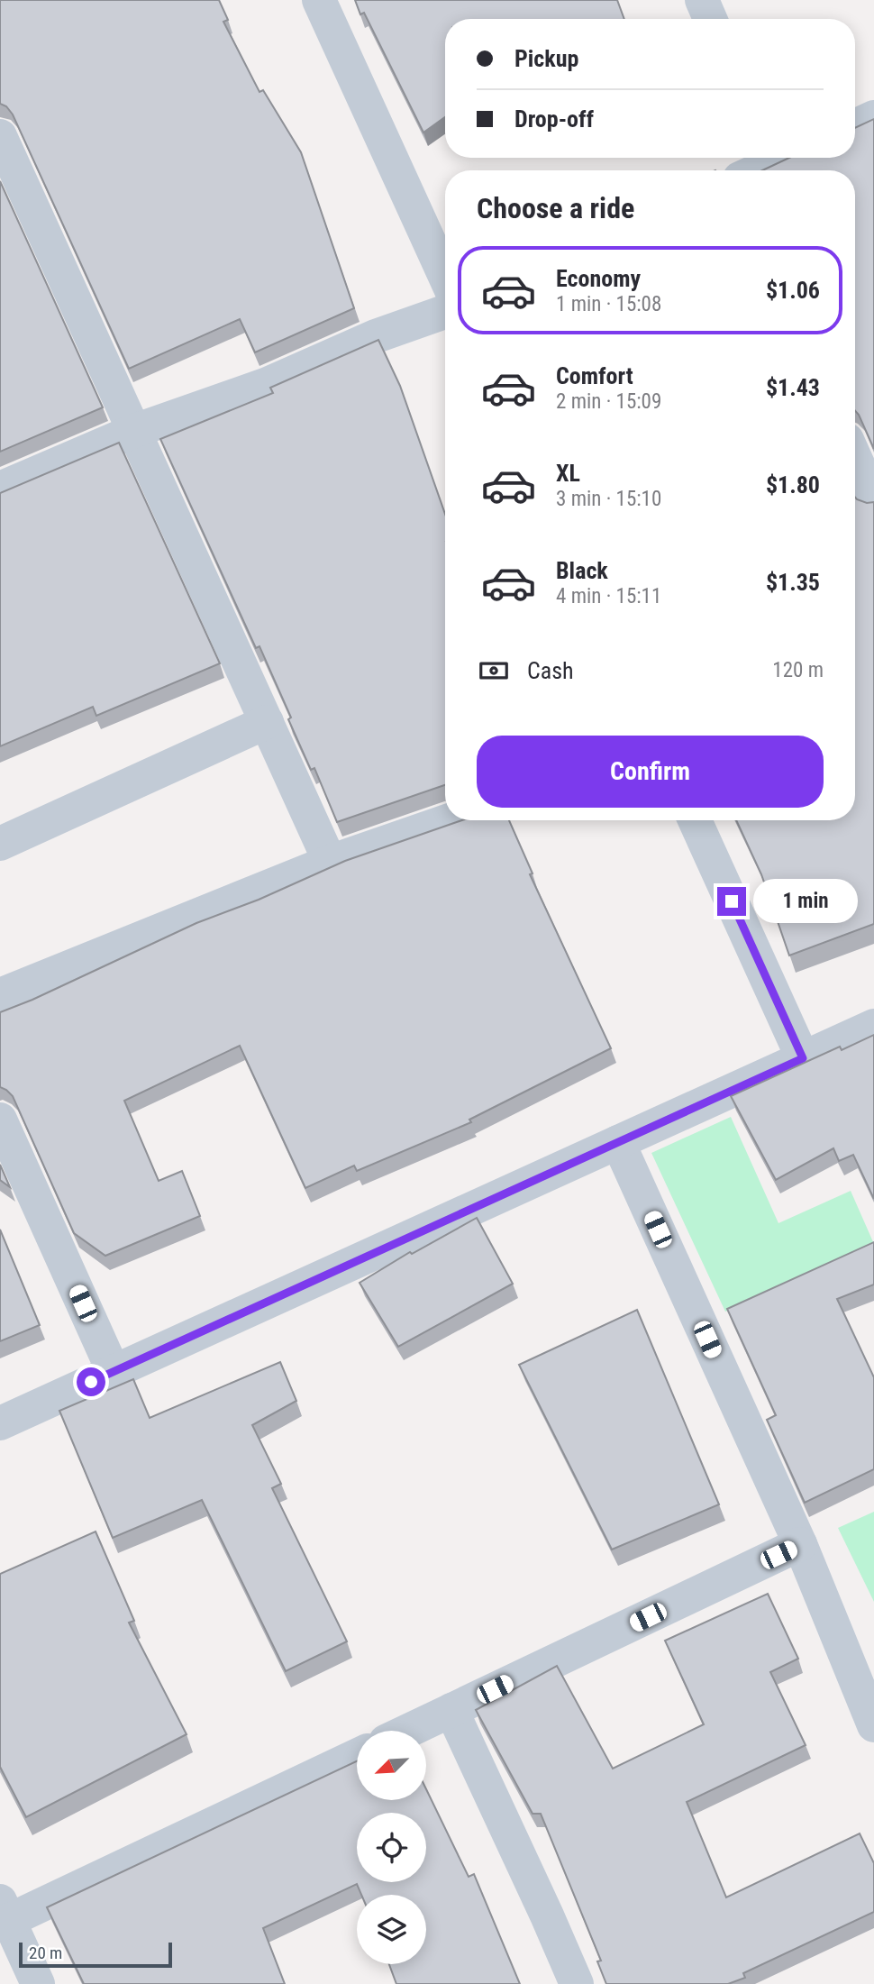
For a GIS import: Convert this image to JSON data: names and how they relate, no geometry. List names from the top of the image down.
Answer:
{
  "scale_bar": "20 m",
  "north": "bottom left",
  "page": {
    "banner": ["Pickup", "Drop-off"],
    "heading": "Choose a ride",
    "list": [
      {
        "name": "Economy",
        "note": "1 min · 15:08",
        "value": "$1.06"
      },
      {
        "name": "Comfort",
        "note": "2 min · 15:09",
        "value": "$1.43"
      },
      {
        "name": "XL",
        "note": "3 min · 15:10",
        "value": "$1.80"
      },
      {
        "name": "Black",
        "note": "4 min · 15:11",
        "value": "$1.35"
      }
    ],
    "pay": ["Cash", "120 m"],
    "buttons": "Confirm",
    "bubble": "1 min",
    "scale": "20 m"
  }
}
